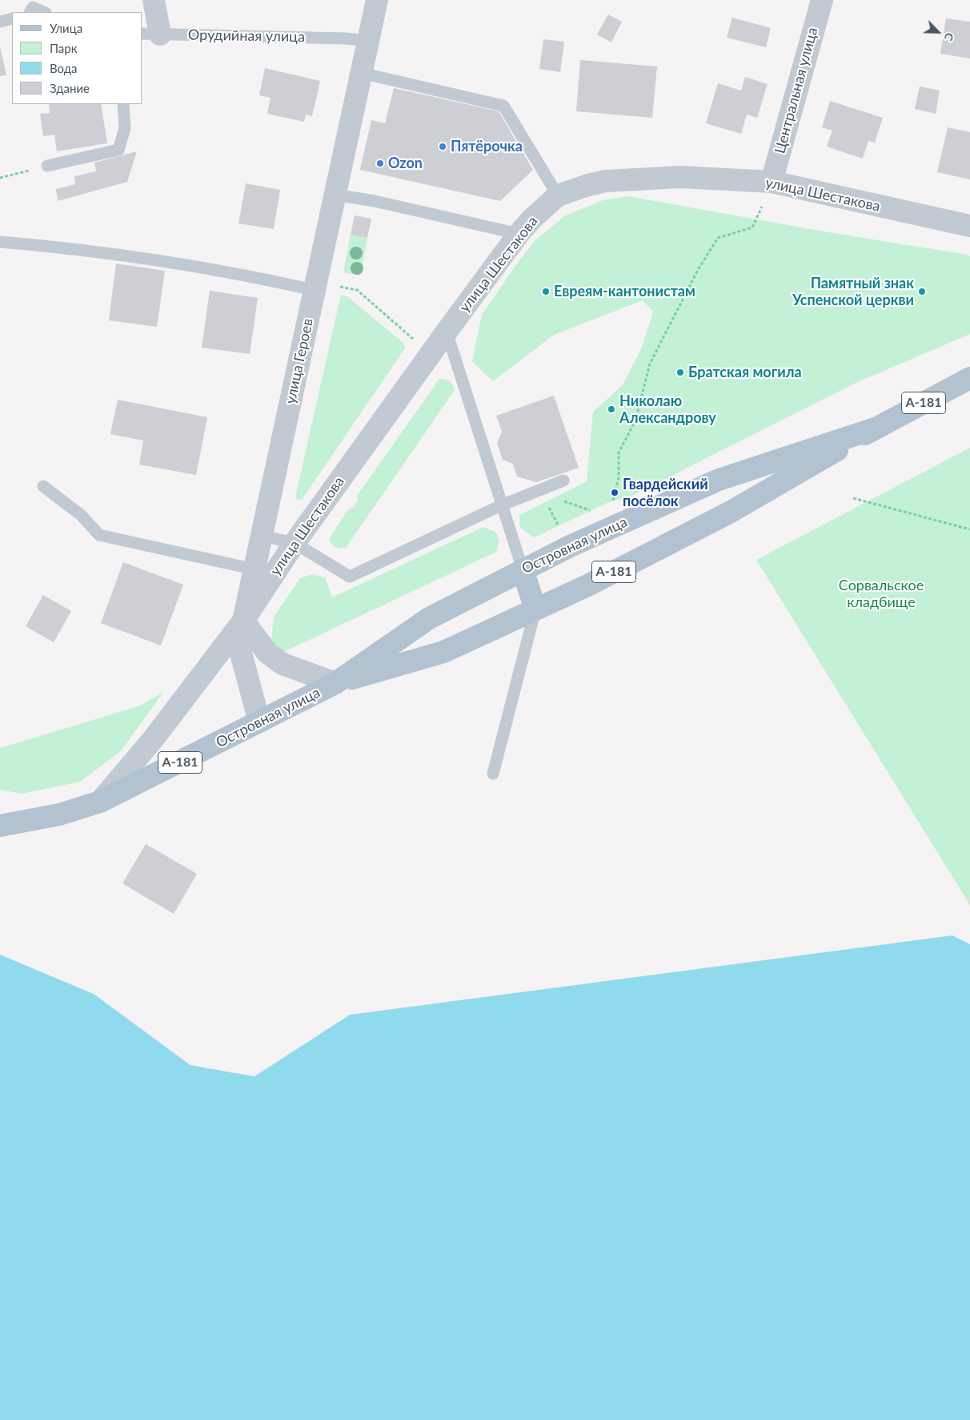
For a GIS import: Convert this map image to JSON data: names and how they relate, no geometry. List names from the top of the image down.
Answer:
{
  "streets": {
    "main road": ["А-181", "Островная улица"],
    "street": [
      "Орудийная улица",
      "Центральная улица",
      "улица Шестакова",
      "улица Героев"
    ]
  },
  "crossings": [
    ["Орудийная улица", "улица Героев"],
    ["Центральная улица", "улица Шестакова"],
    ["улица Шестакова", "улица Героев"],
    ["улица Шестакова", "Островная улица"],
    ["улица Героев", "Островная улица"]
  ],
  "parks": ["Сорвальское кладбище"],
  "places": [
    "Пятёрочка",
    "Ozon",
    "Евреям-кантонистам",
    "Памятный знак Успенской церкви",
    "Братская могила",
    "Николаю Александрову",
    "Гвардейский посёлок"
  ],
  "legend": [
    "Улица",
    "Парк",
    "Вода",
    "Здание"
  ],
  "north": "bottom right"
}
